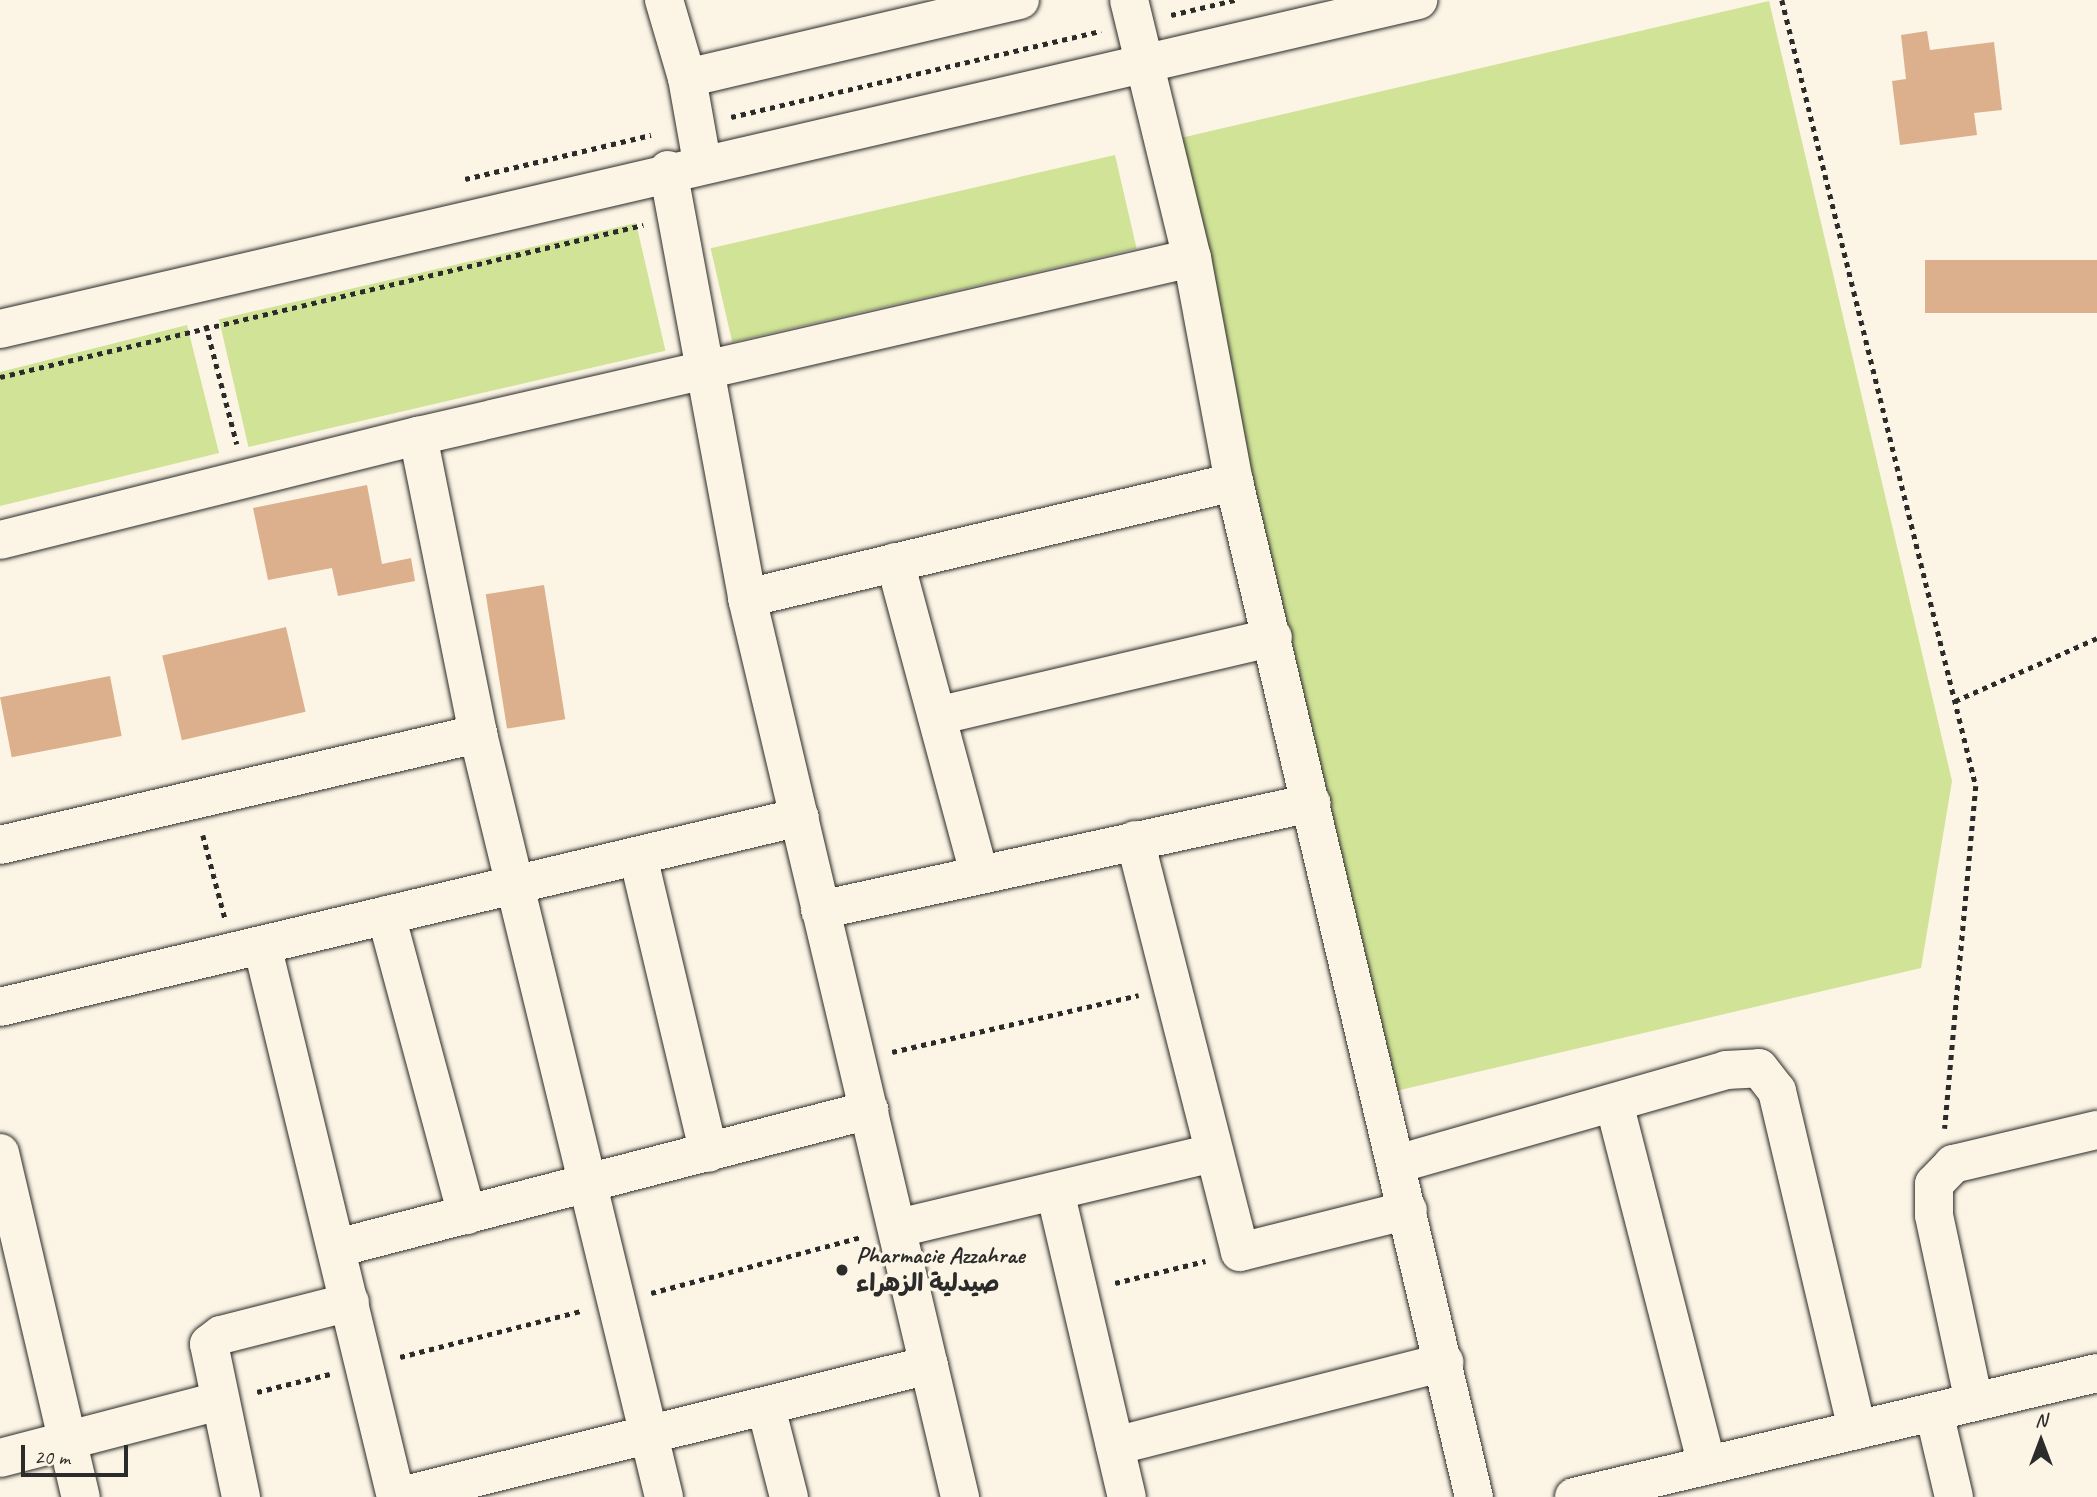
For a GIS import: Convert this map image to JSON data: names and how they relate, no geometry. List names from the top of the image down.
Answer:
{
  "places": ["Pharmacie Azzahrae صيدلية الزهراء"],
  "scale_bar": "20 m",
  "north": "top"
}
